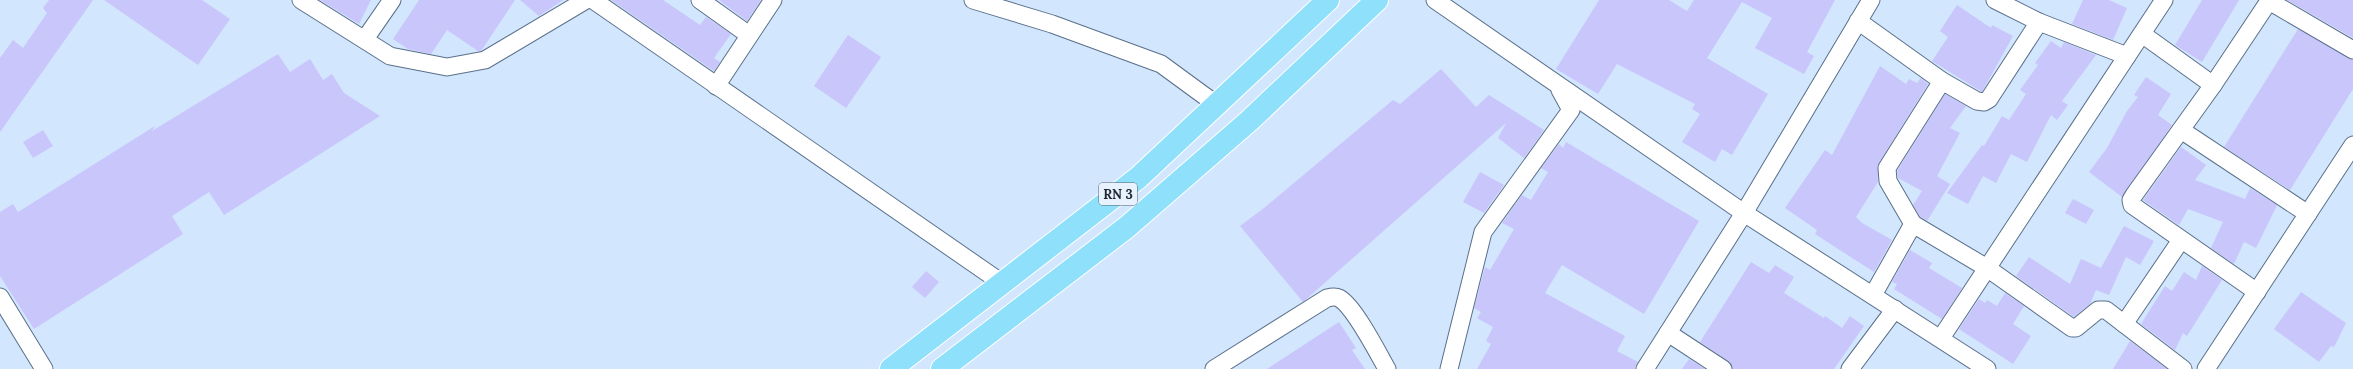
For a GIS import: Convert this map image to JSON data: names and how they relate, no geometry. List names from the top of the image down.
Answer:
{
  "streets": {
    "highway": ["RN 3"]
  }
}
